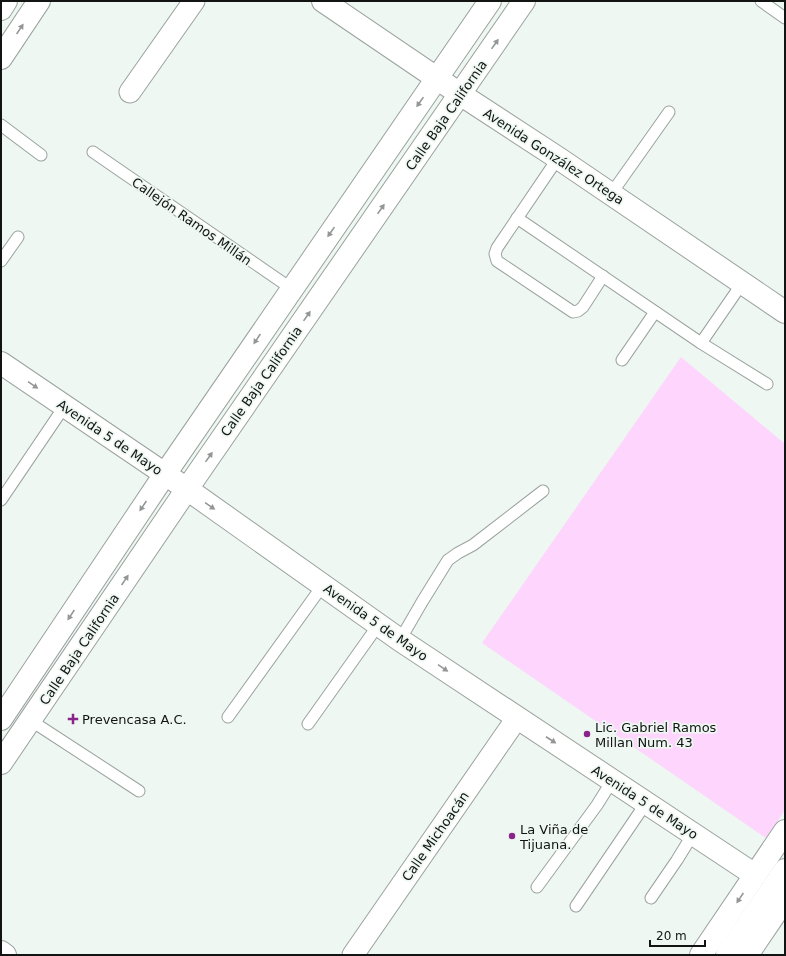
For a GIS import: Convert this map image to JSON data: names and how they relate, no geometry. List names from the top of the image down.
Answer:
{
  "streets": {
    "main road": ["Calle Baja California", "Avenida González Ortega", "Avenida 5 de Mayo"],
    "street": ["Calle Michoacán"],
    "lane": ["Callejón Ramos Millán"]
  },
  "crossings": [
    ["Calle Baja California", "Avenida González Ortega"],
    ["Calle Baja California", "Callejón Ramos Millán"],
    ["Calle Baja California", "Avenida 5 de Mayo"],
    ["Avenida 5 de Mayo", "Calle Michoacán"]
  ],
  "one_way": ["Avenida 5 de Mayo"],
  "places": {
    "health": ["Prevencasa A.C."],
    "other": ["Lic. Gabriel Ramos Millan Num. 43", "La Viña de Tijuana."]
  },
  "scale_bar": "20 m"
}
